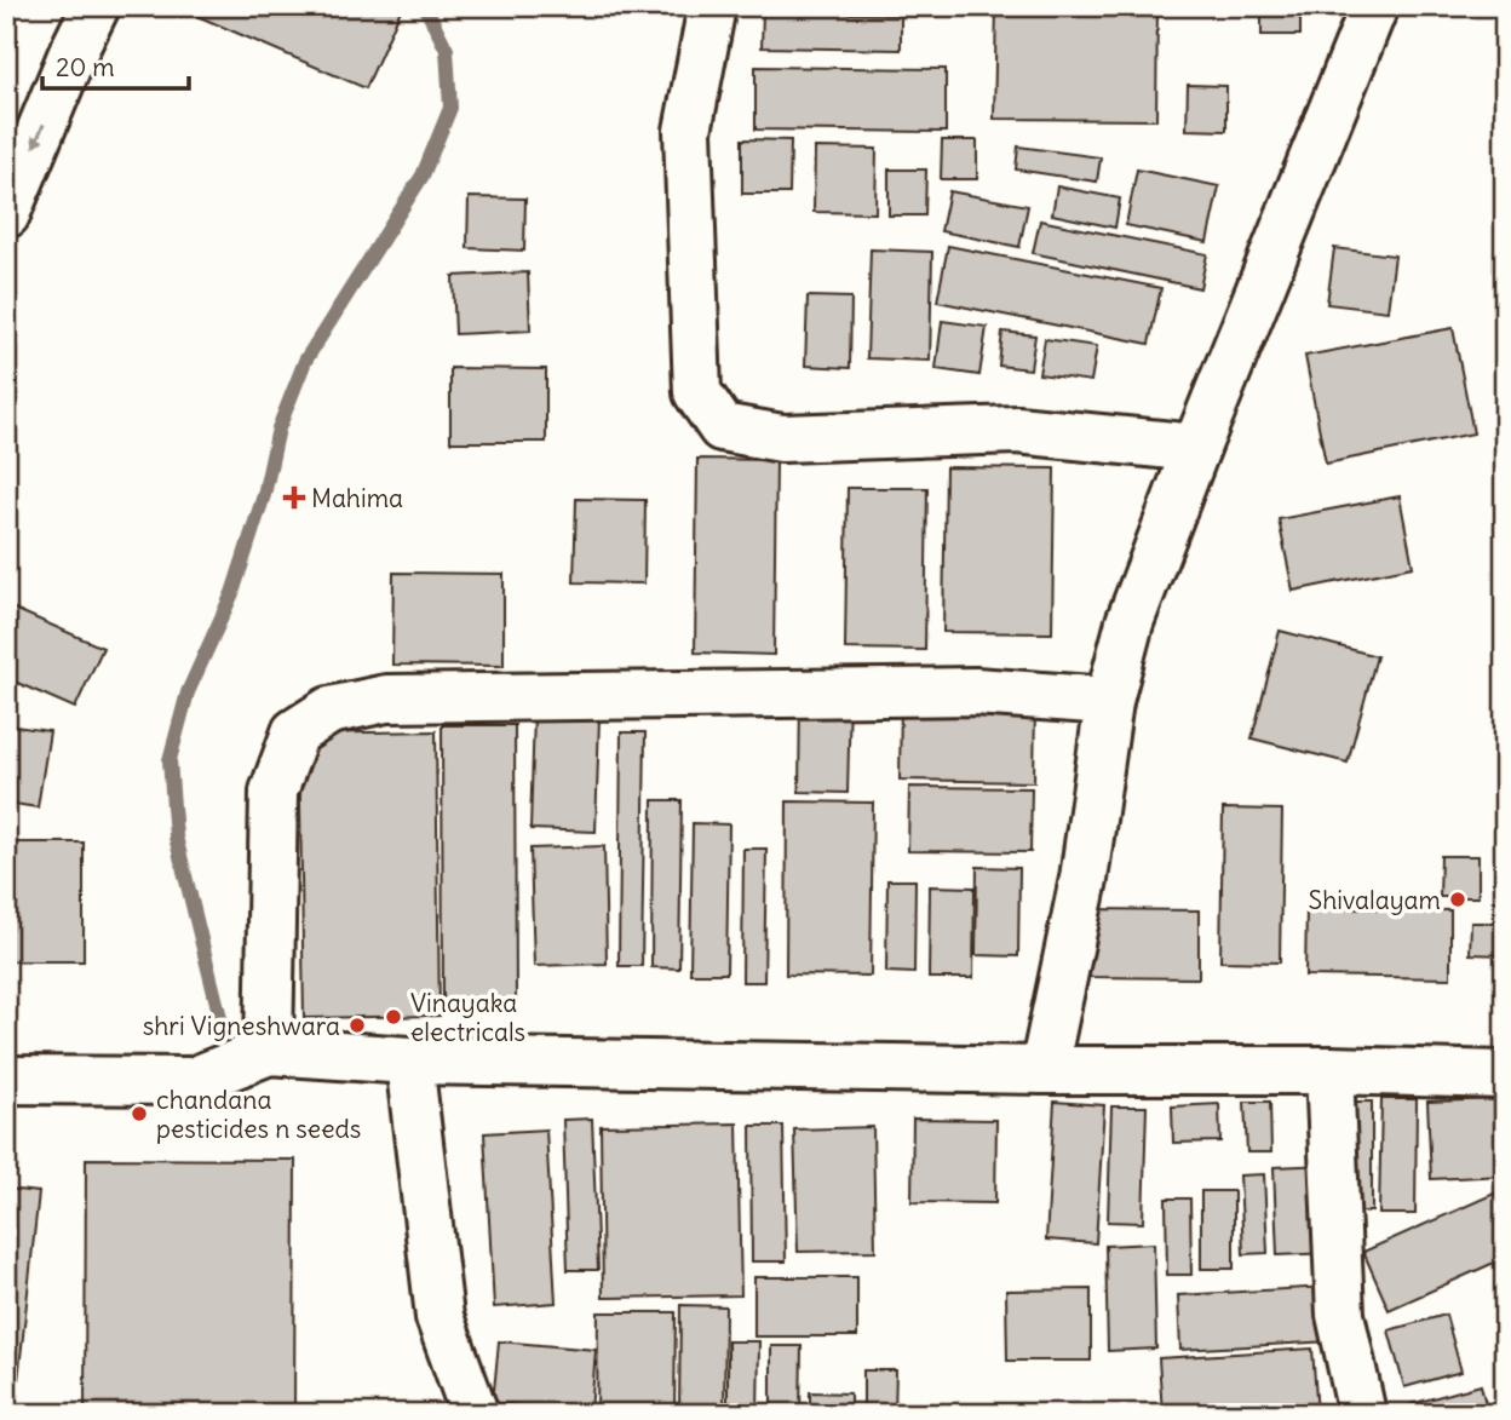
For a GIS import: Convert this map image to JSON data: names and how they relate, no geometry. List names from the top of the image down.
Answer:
{
  "places": {
    "health": ["Mahima"],
    "other": [
      "Shivalayam",
      "Vinayaka electricals",
      "shri Vigneshwara",
      "chandana pesticides n seeds"
    ]
  },
  "scale_bar": "20 m"
}
